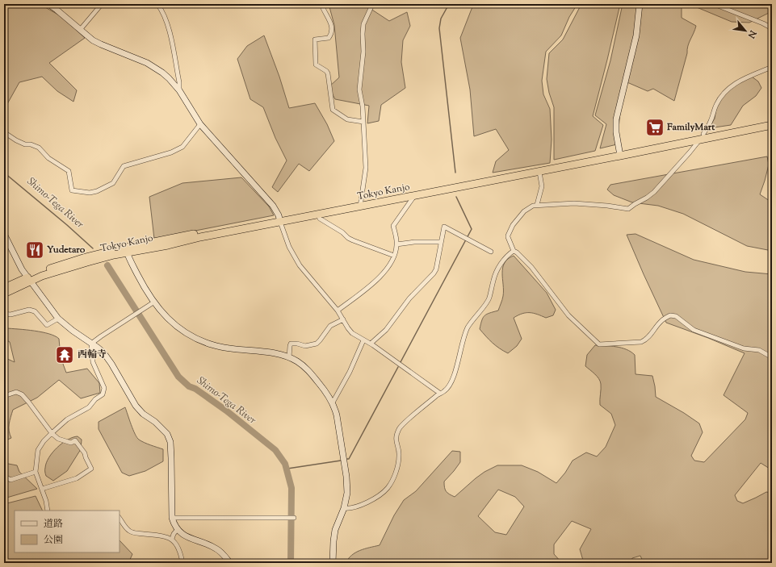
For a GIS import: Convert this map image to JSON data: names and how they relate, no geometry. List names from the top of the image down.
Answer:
{
  "streets": {
    "highway": ["Tokyo Kanjo"]
  },
  "water": ["Shimo-Tega River"],
  "places": {
    "supermarket": ["FamilyMart"],
    "restaurant": ["Yudetaro"],
    "temple": ["西輪寺"]
  },
  "legend": ["道路", "公園"],
  "north": "bottom right"
}
